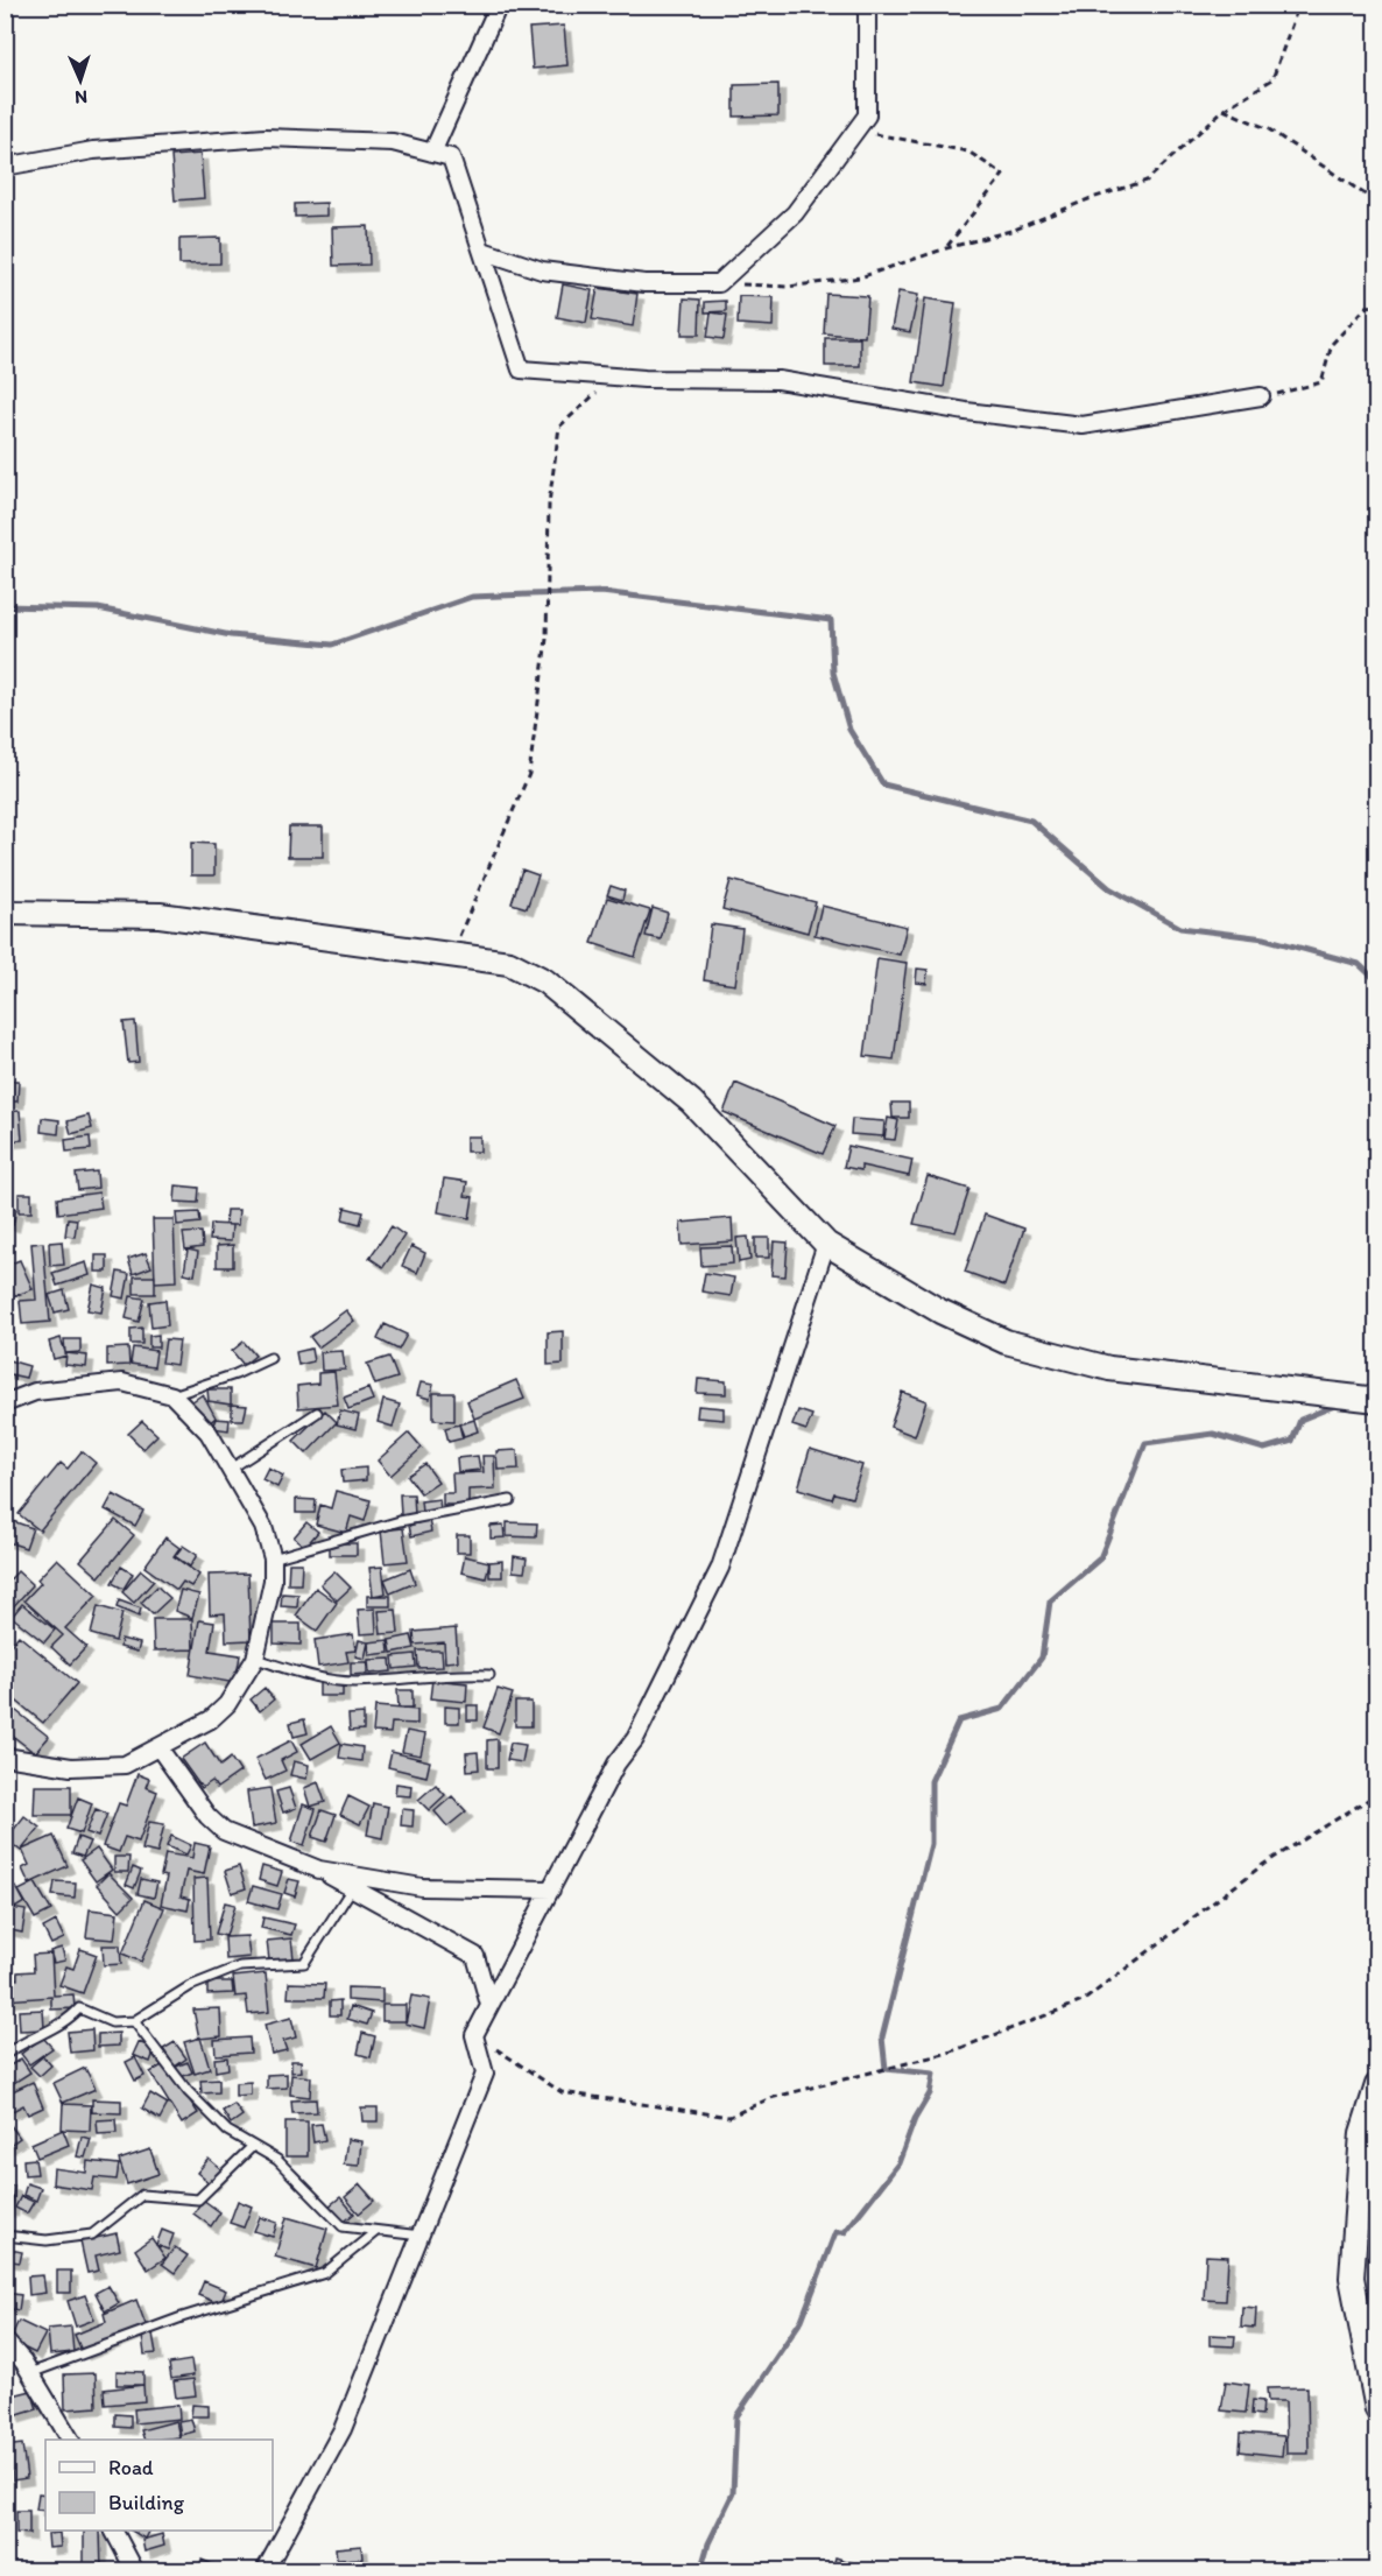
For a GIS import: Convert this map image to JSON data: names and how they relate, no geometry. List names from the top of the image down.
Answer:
{
  "legend": ["Road", "Building"],
  "north": "bottom"
}
